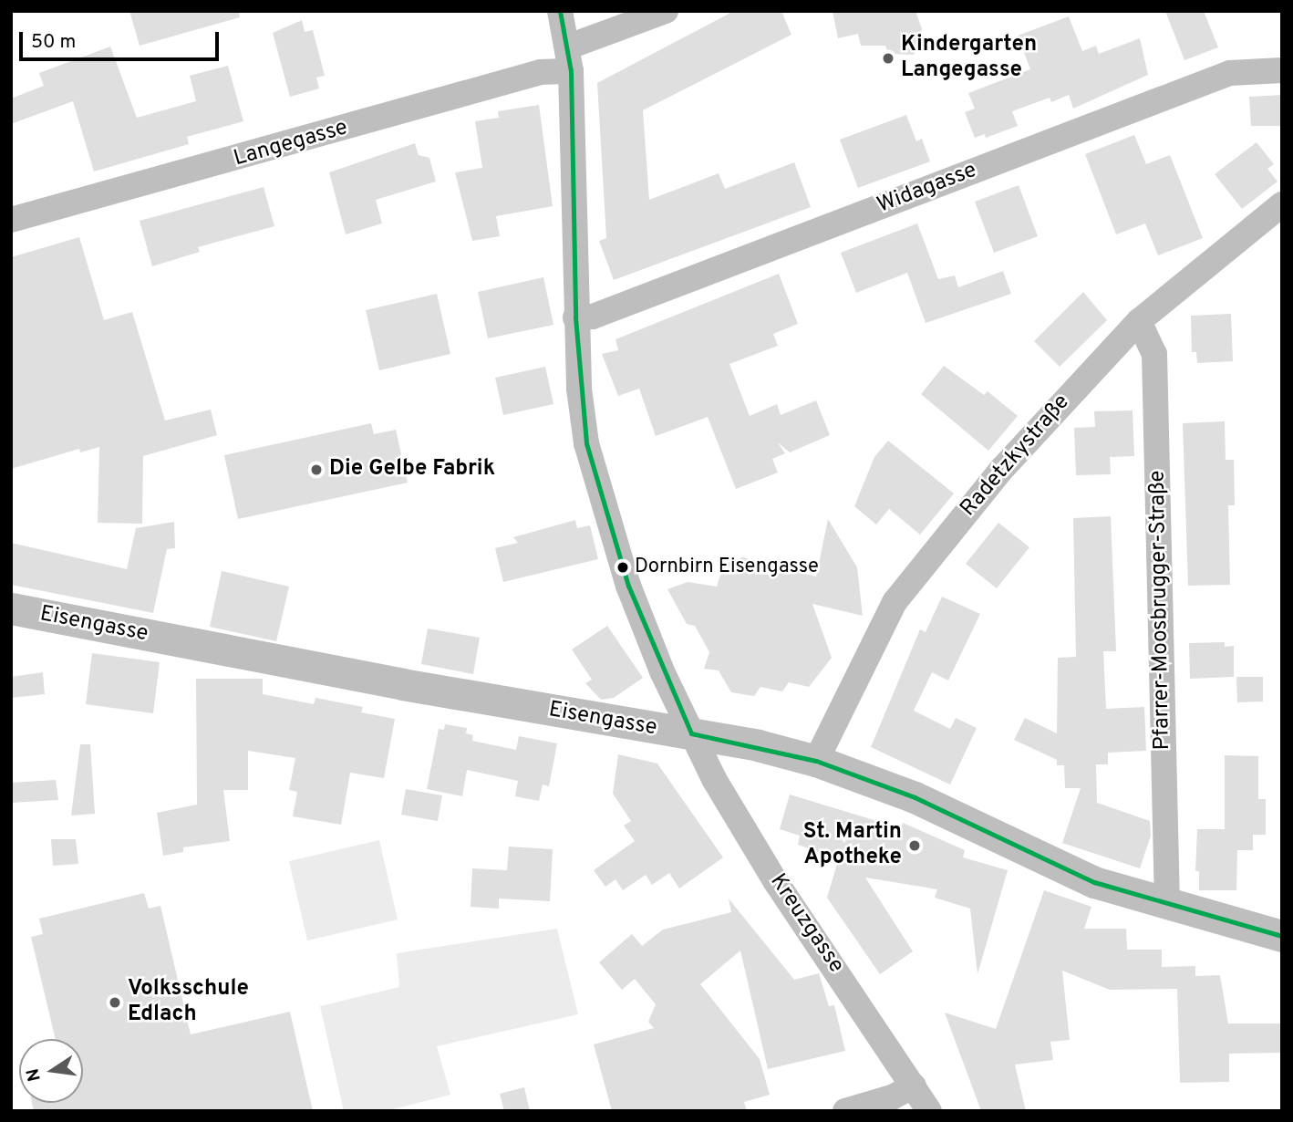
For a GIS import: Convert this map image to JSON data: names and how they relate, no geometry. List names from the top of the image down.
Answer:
{
  "streets": {
    "main road": ["Eisengasse"],
    "street": [
      "Langegasse",
      "Widagasse",
      "Radetzkystraße",
      "Pfarrer-Moosbrugger-Straße",
      "Kreuzgasse"
    ]
  },
  "crossings": [
    ["Langegasse", "Kreuzgasse"],
    ["Widagasse", "Kreuzgasse"],
    ["Radetzkystraße", "Pfarrer-Moosbrugger-Straße"],
    ["Radetzkystraße", "Eisengasse"],
    ["Pfarrer-Moosbrugger-Straße", "Eisengasse"],
    ["Eisengasse", "Kreuzgasse"]
  ],
  "places": [
    "Kindergarten Langegasse",
    "Die Gelbe Fabrik",
    "Dornbirn Eisengasse",
    "St. Martin Apotheke",
    "Volksschule Edlach"
  ],
  "scale_bar": "50 m",
  "north": "left"
}
